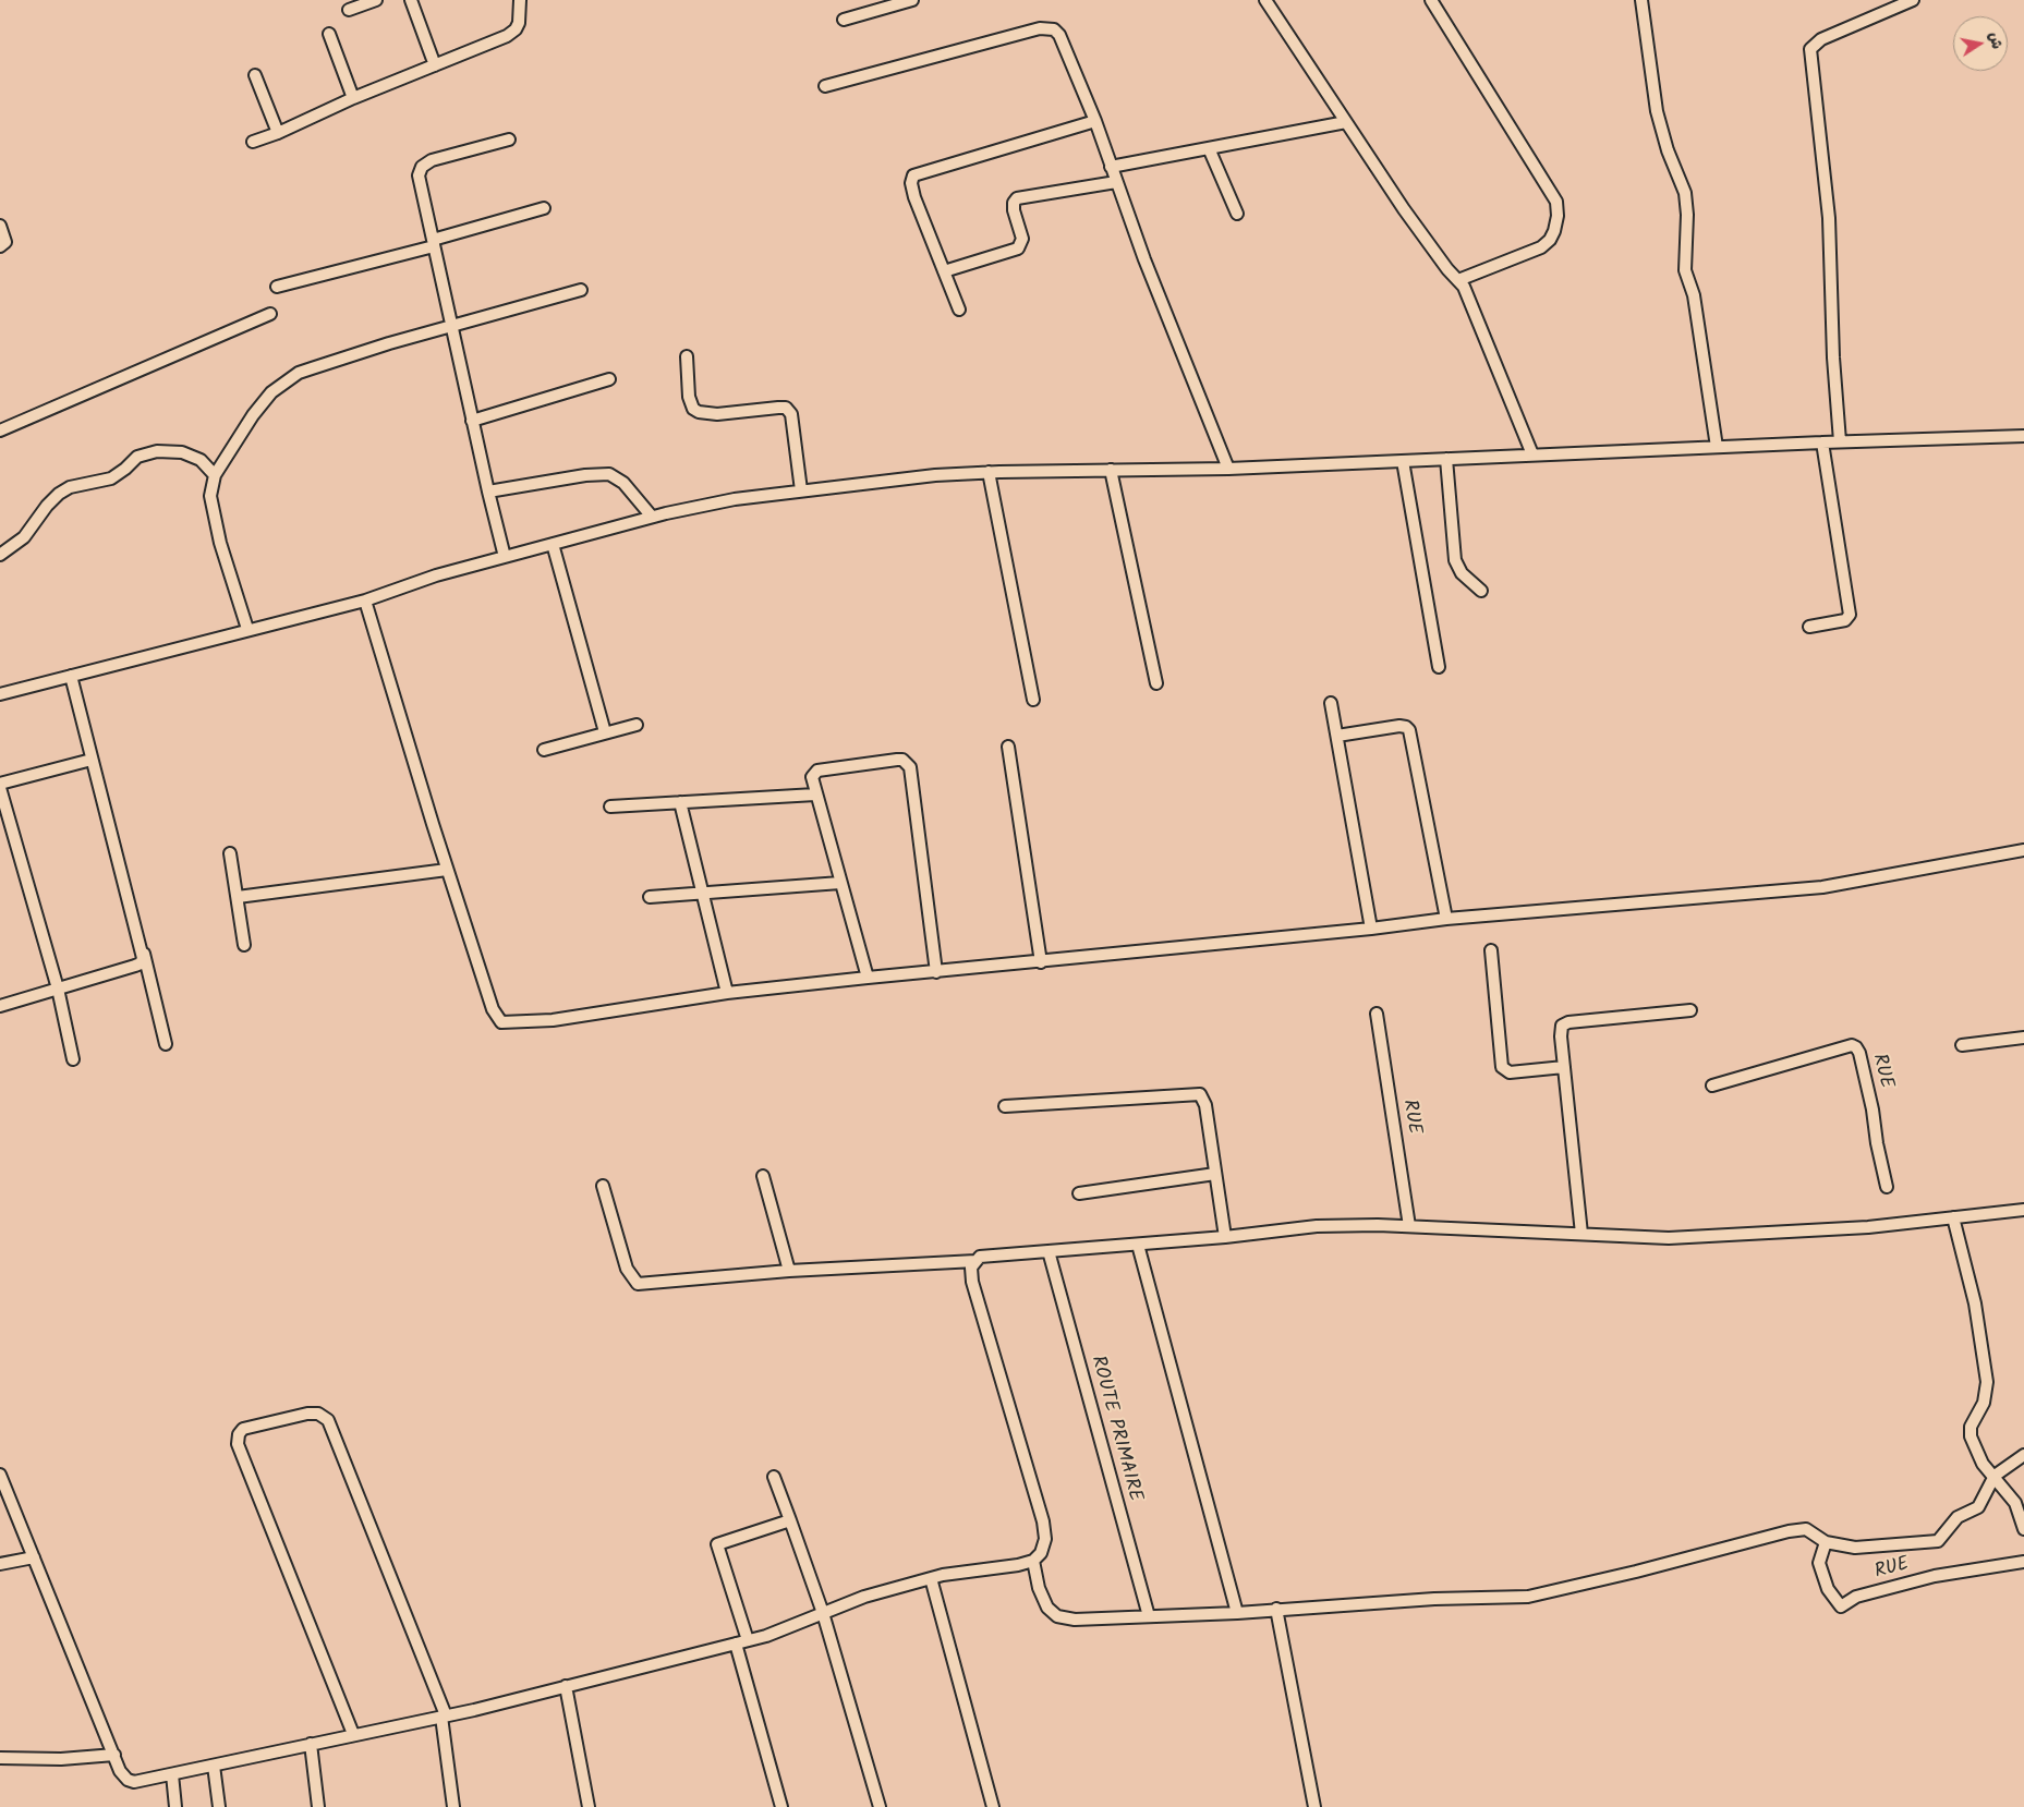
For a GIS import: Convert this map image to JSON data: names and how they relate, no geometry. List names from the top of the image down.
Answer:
{
  "streets": {
    "street": ["RUE", "ROUTE PRIMAIRE"]
  },
  "north": "right"
}
